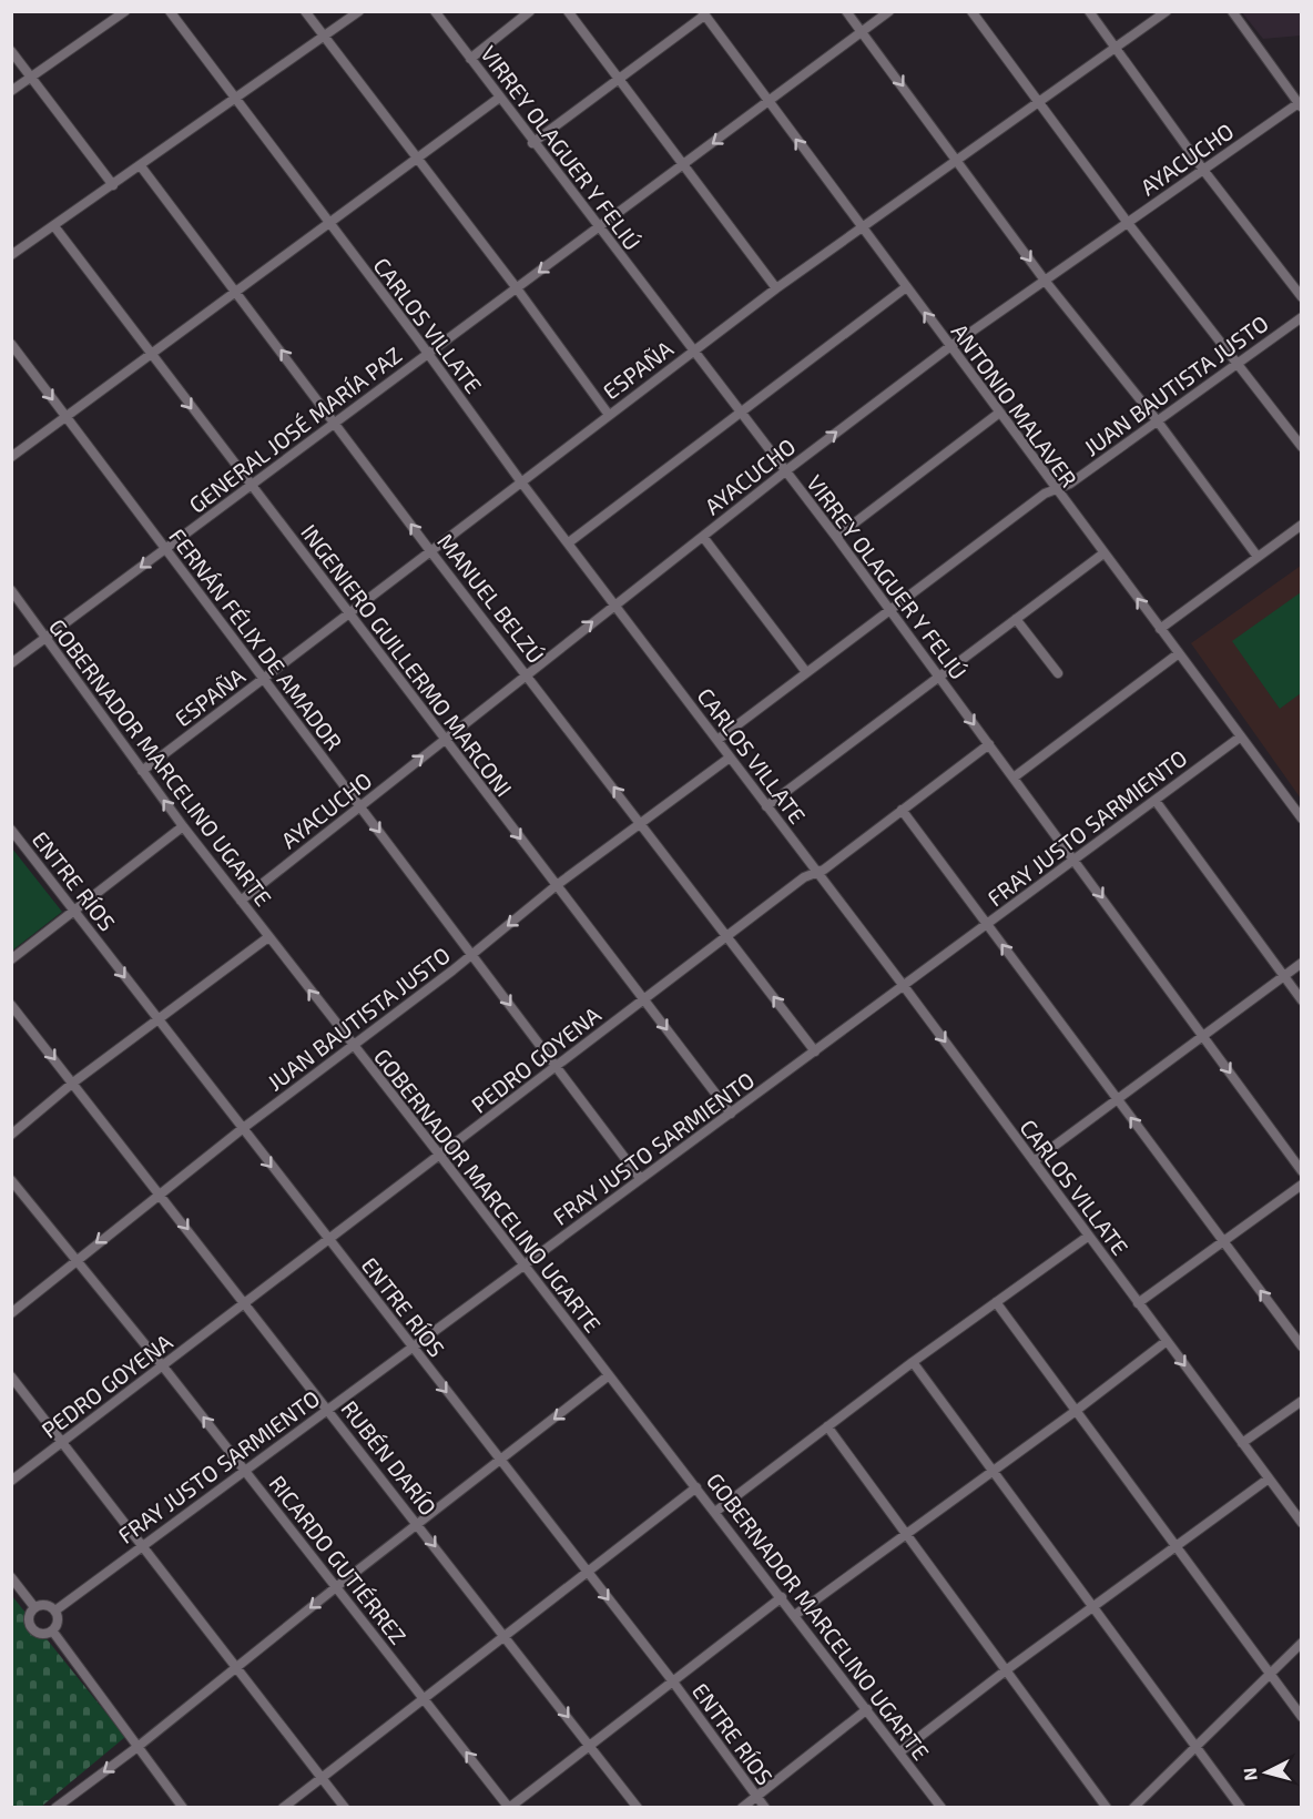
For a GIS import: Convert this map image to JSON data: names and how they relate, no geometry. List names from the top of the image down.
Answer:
{
  "streets": {
    "street": [
      "VIRREY OLAGUER Y FELIÚ",
      "AYACUCHO",
      "CARLOS VILLATE",
      "ESPAÑA",
      "JUAN BAUTISTA JUSTO",
      "ANTONIO MALAVER",
      "GENERAL JOSÉ MARÍA PAZ",
      "MANUEL BELZÚ",
      "FERNÁN FÉLIX DE AMADOR",
      "INGENIERO GUILLERMO MARCONI",
      "GOBERNADOR MARCELINO UGARTE",
      "FRAY JUSTO SARMIENTO",
      "ENTRE RÍOS",
      "PEDRO GOYENA",
      "RUBÉN DARÍO",
      "RICARDO GUTIÉRREZ"
    ]
  },
  "crossings": [
    ["VIRREY OLAGUER Y FELIÚ", "AYACUCHO"],
    ["VIRREY OLAGUER Y FELIÚ", "ESPAÑA"],
    ["VIRREY OLAGUER Y FELIÚ", "JUAN BAUTISTA JUSTO"],
    ["VIRREY OLAGUER Y FELIÚ", "GENERAL JOSÉ MARÍA PAZ"],
    ["VIRREY OLAGUER Y FELIÚ", "FRAY JUSTO SARMIENTO"],
    ["VIRREY OLAGUER Y FELIÚ", "PEDRO GOYENA"],
    ["AYACUCHO", "CARLOS VILLATE"],
    ["AYACUCHO", "ANTONIO MALAVER"],
    ["AYACUCHO", "MANUEL BELZÚ"],
    ["AYACUCHO", "FERNÁN FÉLIX DE AMADOR"],
    ["AYACUCHO", "INGENIERO GUILLERMO MARCONI"],
    ["AYACUCHO", "GOBERNADOR MARCELINO UGARTE"],
    ["CARLOS VILLATE", "ESPAÑA"],
    ["CARLOS VILLATE", "JUAN BAUTISTA JUSTO"],
    ["CARLOS VILLATE", "GENERAL JOSÉ MARÍA PAZ"],
    ["CARLOS VILLATE", "FRAY JUSTO SARMIENTO"],
    ["CARLOS VILLATE", "PEDRO GOYENA"],
    ["ESPAÑA", "ANTONIO MALAVER"],
    ["ESPAÑA", "MANUEL BELZÚ"],
    ["ESPAÑA", "FERNÁN FÉLIX DE AMADOR"],
    ["ESPAÑA", "INGENIERO GUILLERMO MARCONI"],
    ["ESPAÑA", "GOBERNADOR MARCELINO UGARTE"],
    ["JUAN BAUTISTA JUSTO", "ANTONIO MALAVER"],
    ["JUAN BAUTISTA JUSTO", "MANUEL BELZÚ"],
    ["JUAN BAUTISTA JUSTO", "FERNÁN FÉLIX DE AMADOR"],
    ["JUAN BAUTISTA JUSTO", "INGENIERO GUILLERMO MARCONI"],
    ["JUAN BAUTISTA JUSTO", "GOBERNADOR MARCELINO UGARTE"],
    ["JUAN BAUTISTA JUSTO", "ENTRE RÍOS"],
    ["JUAN BAUTISTA JUSTO", "RUBÉN DARÍO"],
    ["JUAN BAUTISTA JUSTO", "RICARDO GUTIÉRREZ"],
    ["ANTONIO MALAVER", "GENERAL JOSÉ MARÍA PAZ"],
    ["ANTONIO MALAVER", "FRAY JUSTO SARMIENTO"],
    ["GENERAL JOSÉ MARÍA PAZ", "MANUEL BELZÚ"],
    ["GENERAL JOSÉ MARÍA PAZ", "FERNÁN FÉLIX DE AMADOR"],
    ["GENERAL JOSÉ MARÍA PAZ", "INGENIERO GUILLERMO MARCONI"],
    ["GENERAL JOSÉ MARÍA PAZ", "GOBERNADOR MARCELINO UGARTE"],
    ["MANUEL BELZÚ", "FRAY JUSTO SARMIENTO"],
    ["MANUEL BELZÚ", "PEDRO GOYENA"],
    ["FERNÁN FÉLIX DE AMADOR", "FRAY JUSTO SARMIENTO"],
    ["FERNÁN FÉLIX DE AMADOR", "PEDRO GOYENA"],
    ["INGENIERO GUILLERMO MARCONI", "FRAY JUSTO SARMIENTO"],
    ["INGENIERO GUILLERMO MARCONI", "PEDRO GOYENA"],
    ["GOBERNADOR MARCELINO UGARTE", "FRAY JUSTO SARMIENTO"],
    ["GOBERNADOR MARCELINO UGARTE", "PEDRO GOYENA"],
    ["FRAY JUSTO SARMIENTO", "ENTRE RÍOS"],
    ["FRAY JUSTO SARMIENTO", "RUBÉN DARÍO"],
    ["FRAY JUSTO SARMIENTO", "RICARDO GUTIÉRREZ"],
    ["ENTRE RÍOS", "PEDRO GOYENA"],
    ["PEDRO GOYENA", "RUBÉN DARÍO"],
    ["PEDRO GOYENA", "RICARDO GUTIÉRREZ"]
  ],
  "one_way": [
    "MANUEL BELZÚ",
    "FERNÁN FÉLIX DE AMADOR",
    "INGENIERO GUILLERMO MARCONI",
    "ENTRE RÍOS",
    "RUBÉN DARÍO"
  ],
  "north": "left"
}
